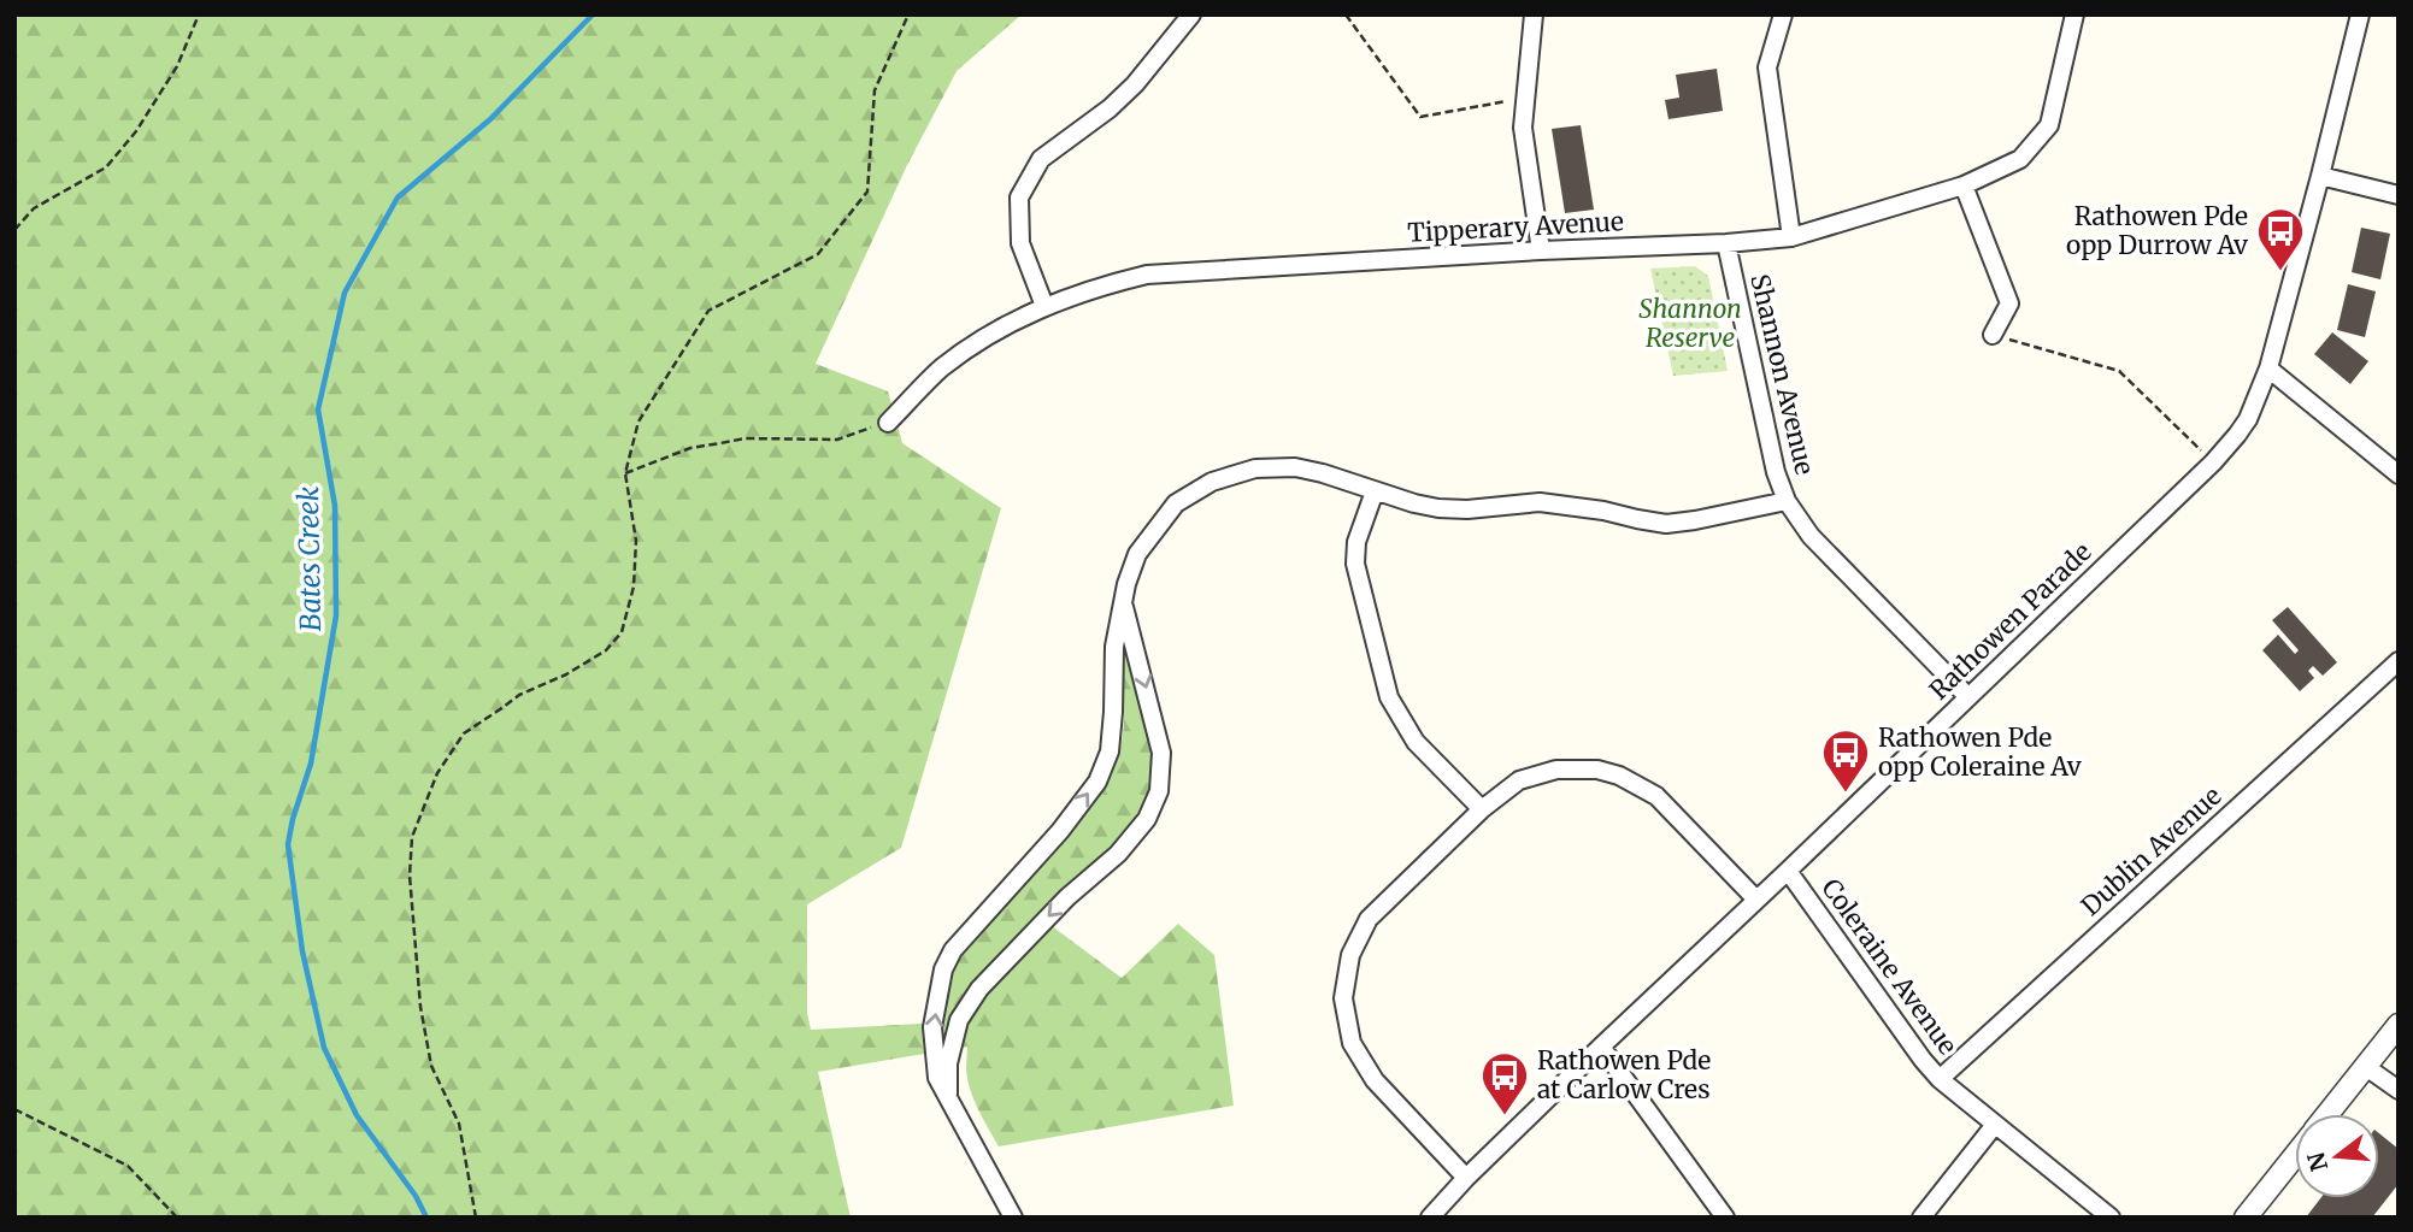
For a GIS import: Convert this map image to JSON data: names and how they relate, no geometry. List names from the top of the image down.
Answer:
{
  "streets": {
    "street": [
      "Tipperary Avenue",
      "Shannon Avenue",
      "Rathowen Parade",
      "Dublin Avenue",
      "Coleraine Avenue"
    ]
  },
  "crossings": [
    ["Tipperary Avenue", "Shannon Avenue"],
    ["Shannon Avenue", "Rathowen Parade"],
    ["Rathowen Parade", "Coleraine Avenue"],
    ["Dublin Avenue", "Coleraine Avenue"]
  ],
  "water": ["Bates Creek"],
  "parks": ["Shannon Reserve"],
  "places": {
    "bus stop": ["Rathowen Pde opp Durrow Av", "Rathowen Pde opp Coleraine Av", "Rathowen Pde at Carlow Cres"]
  },
  "north": "left"
}
